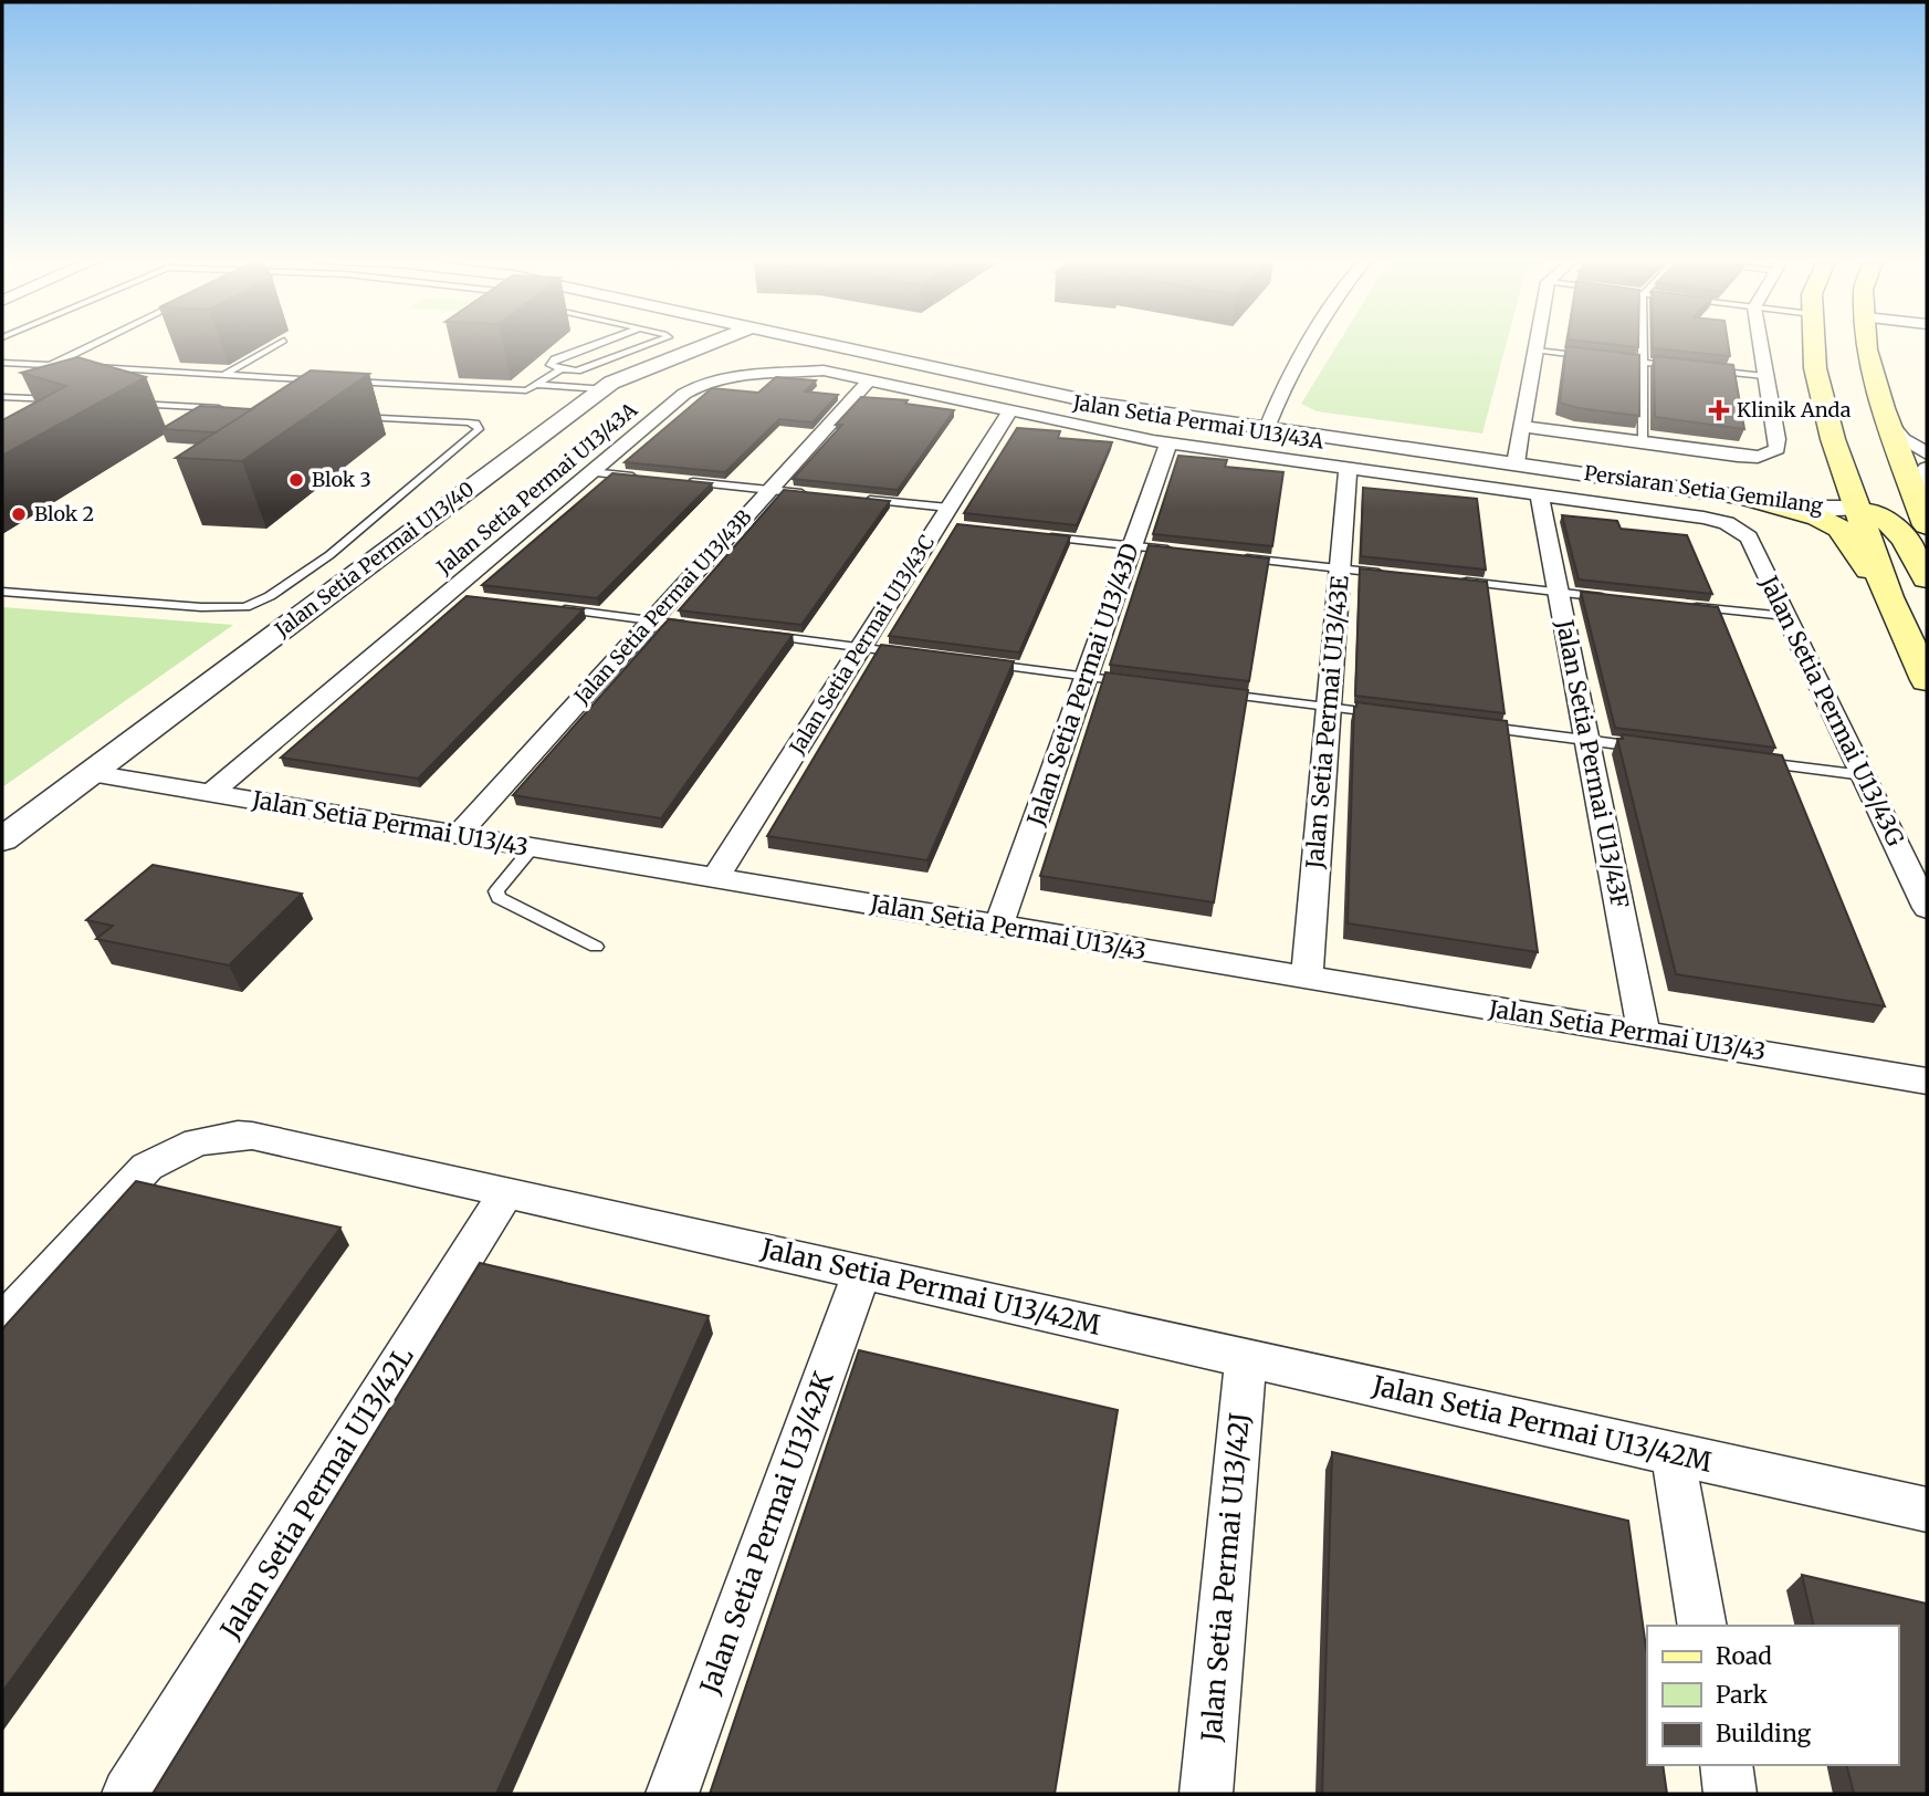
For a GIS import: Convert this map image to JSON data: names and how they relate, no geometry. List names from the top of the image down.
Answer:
{
  "streets": {
    "street": [
      "Jalan Setia Permai U13/43A",
      "Persiaran Setia Gemilang",
      "Jalan Setia Permai U13/40",
      "Jalan Setia Permai U13/43B",
      "Jalan Setia Permai U13/43C",
      "Jalan Setia Permai U13/43D",
      "Jalan Setia Permai U13/43G",
      "Jalan Setia Permai U13/43E",
      "Jalan Setia Permai U13/43F",
      "Jalan Setia Permai U13/43",
      "Jalan Setia Permai U13/42M",
      "Jalan Setia Permai U13/42L",
      "Jalan Setia Permai U13/42K",
      "Jalan Setia Permai U13/42J"
    ]
  },
  "crossings": [
    ["Jalan Setia Permai U13/43A", "Jalan Setia Permai U13/43B"],
    ["Jalan Setia Permai U13/43A", "Jalan Setia Permai U13/43C"],
    ["Jalan Setia Permai U13/43A", "Jalan Setia Permai U13/43D"],
    ["Jalan Setia Permai U13/43A", "Jalan Setia Permai U13/43G"],
    ["Jalan Setia Permai U13/43A", "Jalan Setia Permai U13/43E"],
    ["Jalan Setia Permai U13/43A", "Jalan Setia Permai U13/43F"],
    ["Jalan Setia Permai U13/43A", "Jalan Setia Permai U13/43"],
    ["Jalan Setia Permai U13/40", "Jalan Setia Permai U13/43"],
    ["Jalan Setia Permai U13/43B", "Jalan Setia Permai U13/43"],
    ["Jalan Setia Permai U13/43C", "Jalan Setia Permai U13/43"],
    ["Jalan Setia Permai U13/43D", "Jalan Setia Permai U13/43"],
    ["Jalan Setia Permai U13/43E", "Jalan Setia Permai U13/43"],
    ["Jalan Setia Permai U13/43F", "Jalan Setia Permai U13/43"],
    ["Jalan Setia Permai U13/42M", "Jalan Setia Permai U13/42L"],
    ["Jalan Setia Permai U13/42M", "Jalan Setia Permai U13/42K"],
    ["Jalan Setia Permai U13/42M", "Jalan Setia Permai U13/42J"]
  ],
  "places": {
    "health": ["Klinik Anda"],
    "other": ["Blok 3", "Blok 2"]
  },
  "legend": ["Road", "Park", "Building"]
}
